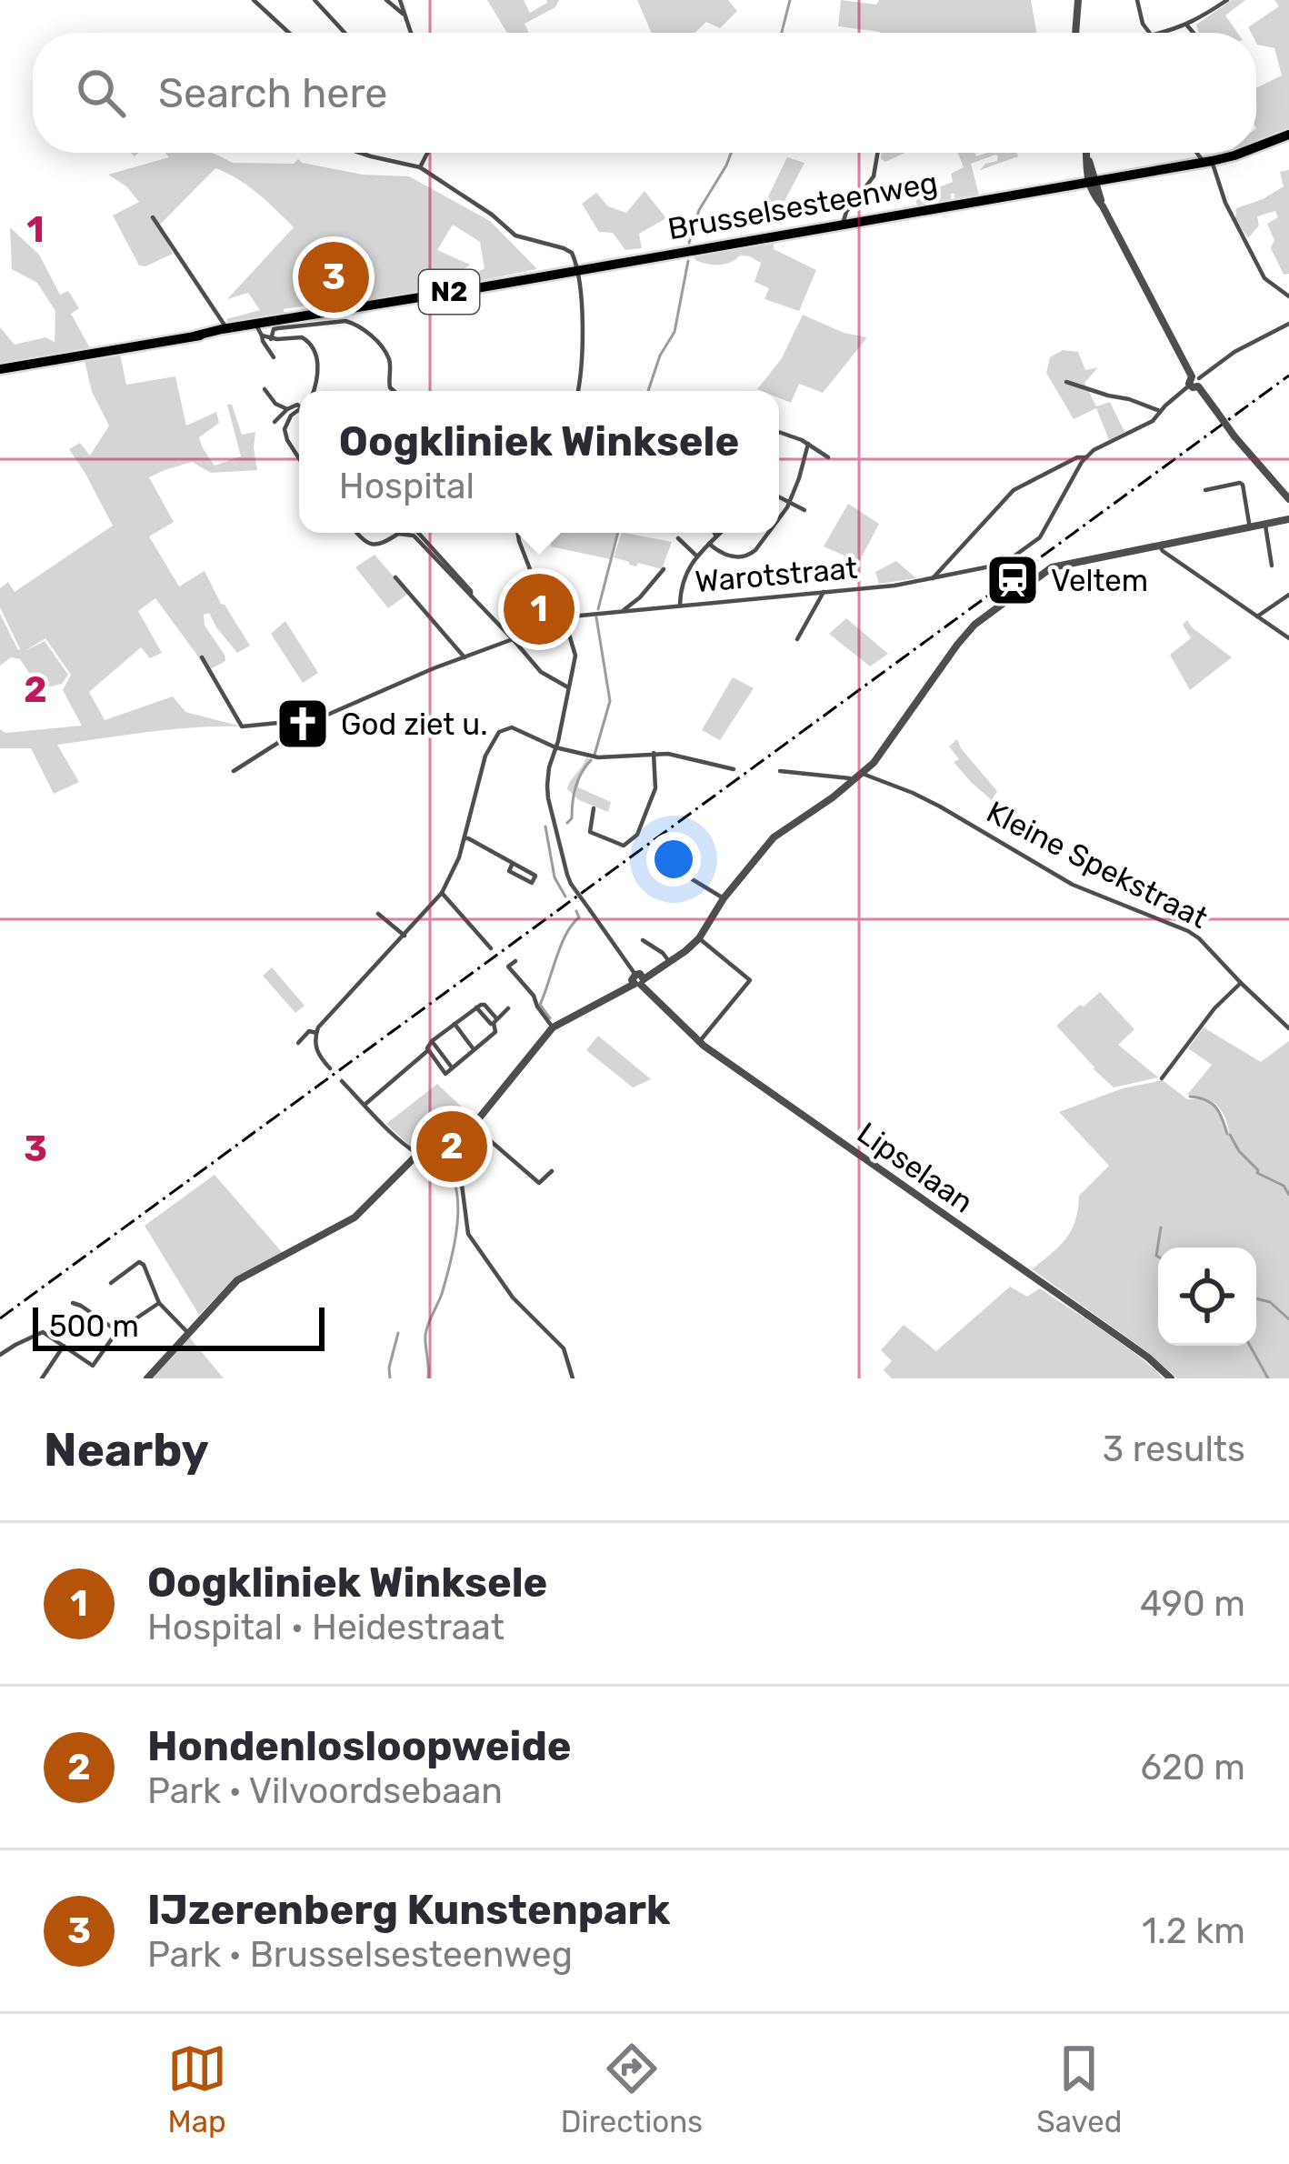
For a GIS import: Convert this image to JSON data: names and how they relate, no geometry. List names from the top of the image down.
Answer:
{
  "streets": {
    "main road": ["Brusselsesteenweg", "N2"],
    "street": ["Warotstraat", "Kleine Spekstraat", "Lipselaan"]
  },
  "places": {
    "station": ["Veltem"],
    "church": ["God ziet u."]
  },
  "scale_bar": "500 m",
  "page": {
    "search": "Search here",
    "pins": ["3", "1", "2"],
    "popup": ["Oogkliniek Winksele", "Hospital"],
    "scale": "500 m",
    "heading": ["Nearby", "3 results"],
    "list": [
      {
        "mark": "1",
        "name": "Oogkliniek Winksele",
        "note": "Hospital · Heidestraat",
        "value": "490 m"
      },
      {
        "mark": "2",
        "name": "Hondenlosloopweide",
        "note": "Park · Vilvoordsebaan",
        "value": "620 m"
      },
      {
        "mark": "3",
        "name": "IJzerenberg Kunstenpark",
        "note": "Park · Brusselsesteenweg",
        "value": "1.2 km"
      }
    ],
    "nav": ["Map", "Directions", "Saved"]
  },
  "grid": {
    "rows": ["1", "2", "3"]
  }
}
